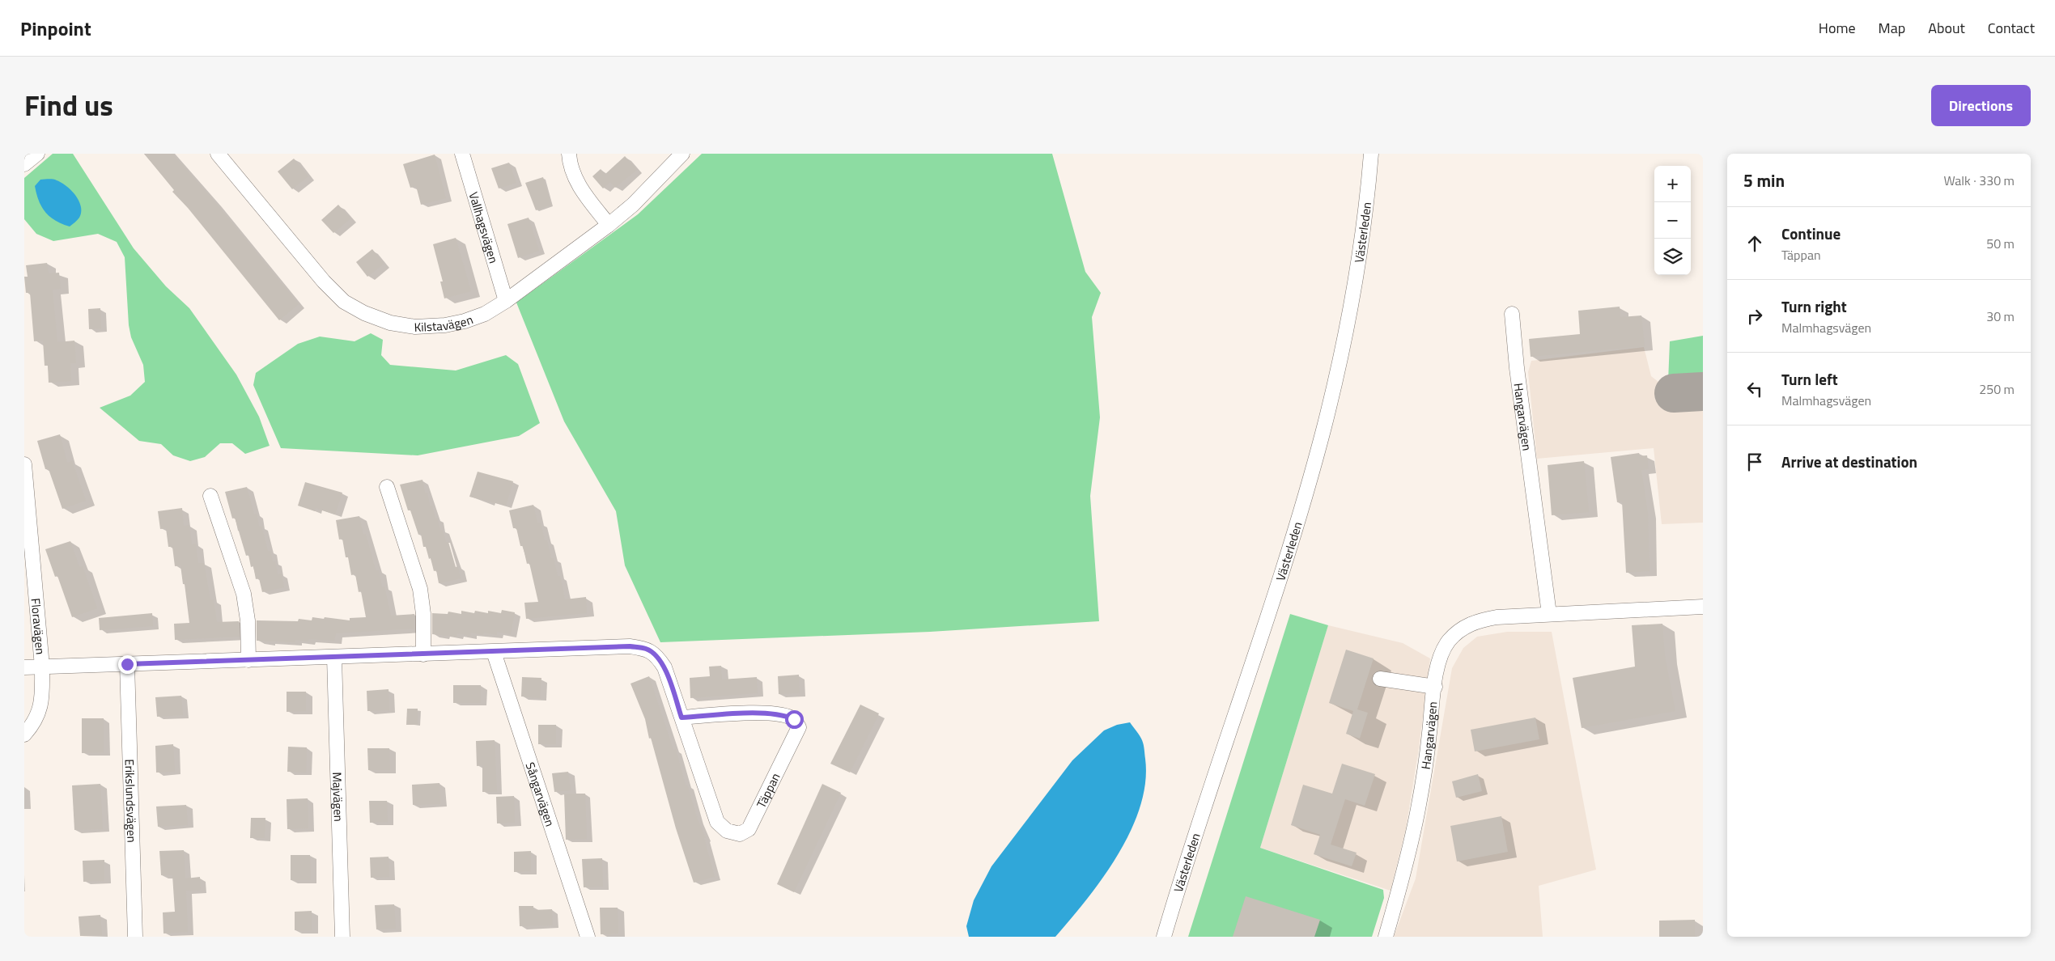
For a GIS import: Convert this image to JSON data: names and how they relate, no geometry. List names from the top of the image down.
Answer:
{
  "streets": {
    "street": [
      "Vallhagsvägen",
      "Västerleden",
      "Kilstavägen",
      "Hangarvägen",
      "Floravägen",
      "Täppan",
      "Sångarvägen",
      "Majvägen",
      "Erikslundsvägen"
    ]
  },
  "crossings": [
    ["Vallhagsvägen", "Kilstavägen"]
  ],
  "page": {
    "header": "Pinpoint",
    "nav": [
      "Home",
      "Map",
      "About",
      "Contact"
    ],
    "title": "Find us",
    "buttons": "Directions",
    "heading": ["5 min", "Walk · 330 m"],
    "map_buttons": ["+", "−"],
    "list": [
      ["Continue", "Täppan", "50 m"],
      ["Turn right", "Malmhagsvägen", "30 m"],
      ["Turn left", "Malmhagsvägen", "250 m"],
      "Arrive at destination"
    ]
  }
}
